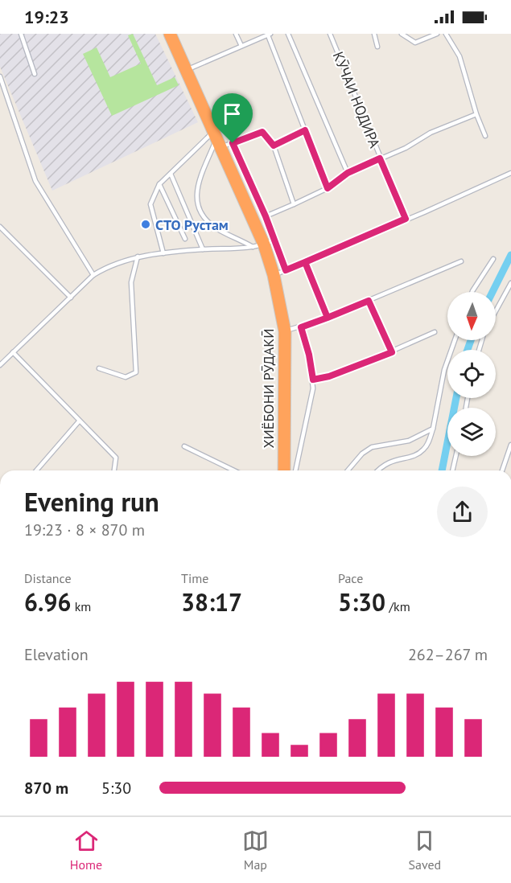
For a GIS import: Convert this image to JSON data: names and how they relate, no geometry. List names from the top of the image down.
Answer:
{
  "streets": {
    "highway": ["ХИЁБОНИ РӮДАКӢ"],
    "lane": ["КӮЧАИ НОДИРА"]
  },
  "places": ["СТО Рустам"],
  "north": "bottom",
  "page": {
    "status": "19:23",
    "heading": ["Evening run", "19:23 · 8 × 870 m"],
    "stats": [
      ["Distance", "6.96 km"],
      ["Time", "38:17"],
      ["Pace", "5:30 /km"]
    ],
    "chart": ["Elevation", "262–267 m"],
    "list": [
      {
        "name": "870 m",
        "note": "5:30"
      }
    ],
    "tabs": ["Home", "Map", "Saved"]
  }
}
